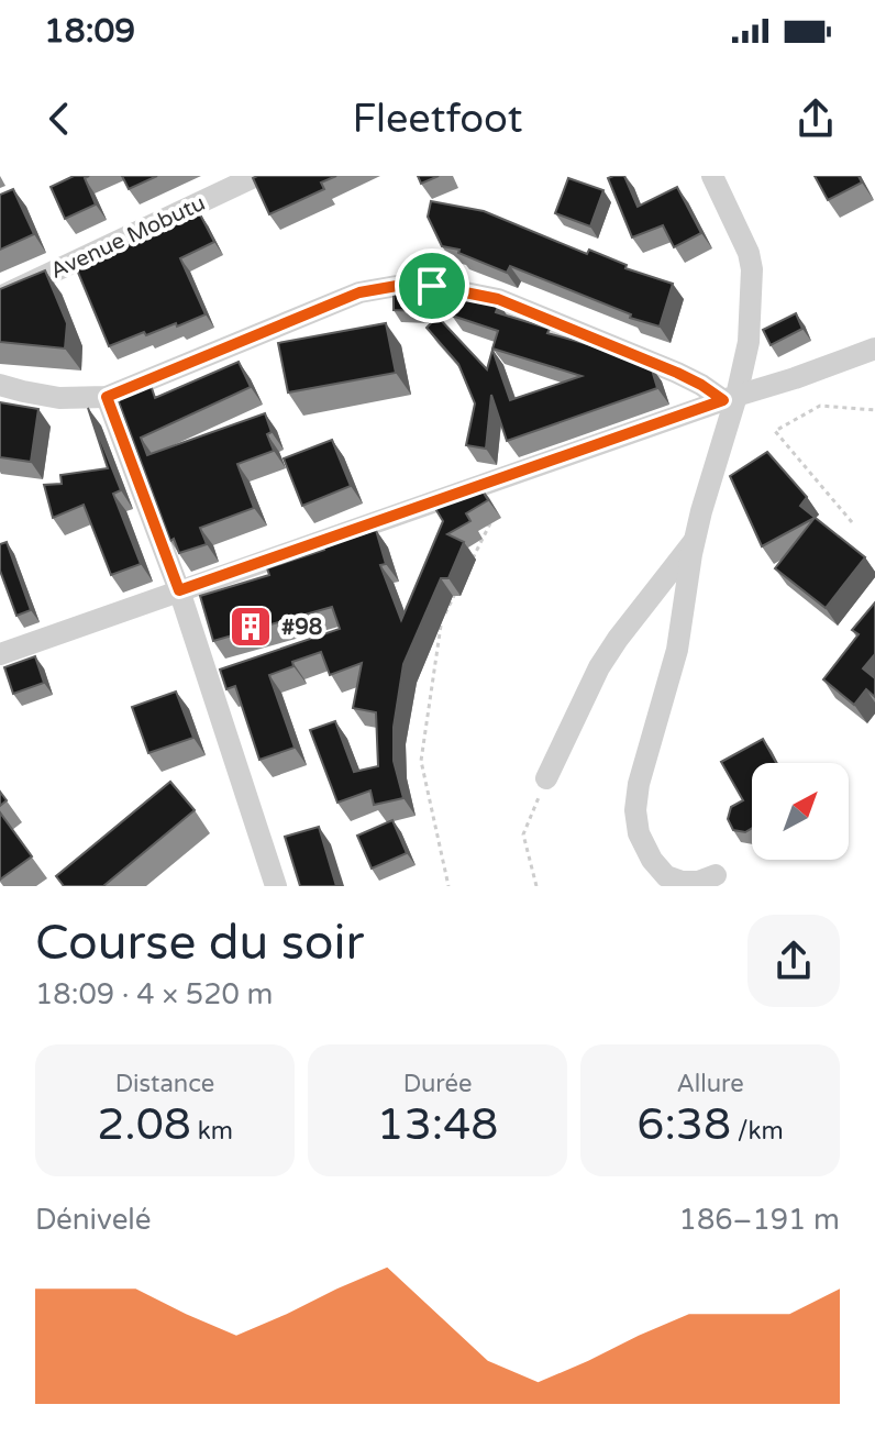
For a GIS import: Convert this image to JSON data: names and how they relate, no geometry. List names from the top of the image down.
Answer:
{
  "streets": {
    "street": ["Avenue Mobutu"]
  },
  "places": {
    "building": ["#98"]
  },
  "north": "top right",
  "page": {
    "status": "18:09",
    "header": "Fleetfoot",
    "heading": ["Course du soir", "18:09 · 4 × 520 m"],
    "stats": [
      ["Distance", "2.08 km"],
      ["Durée", "13:48"],
      ["Allure", "6:38 /km"]
    ],
    "chart": ["Dénivelé", "186–191 m"]
  }
}
